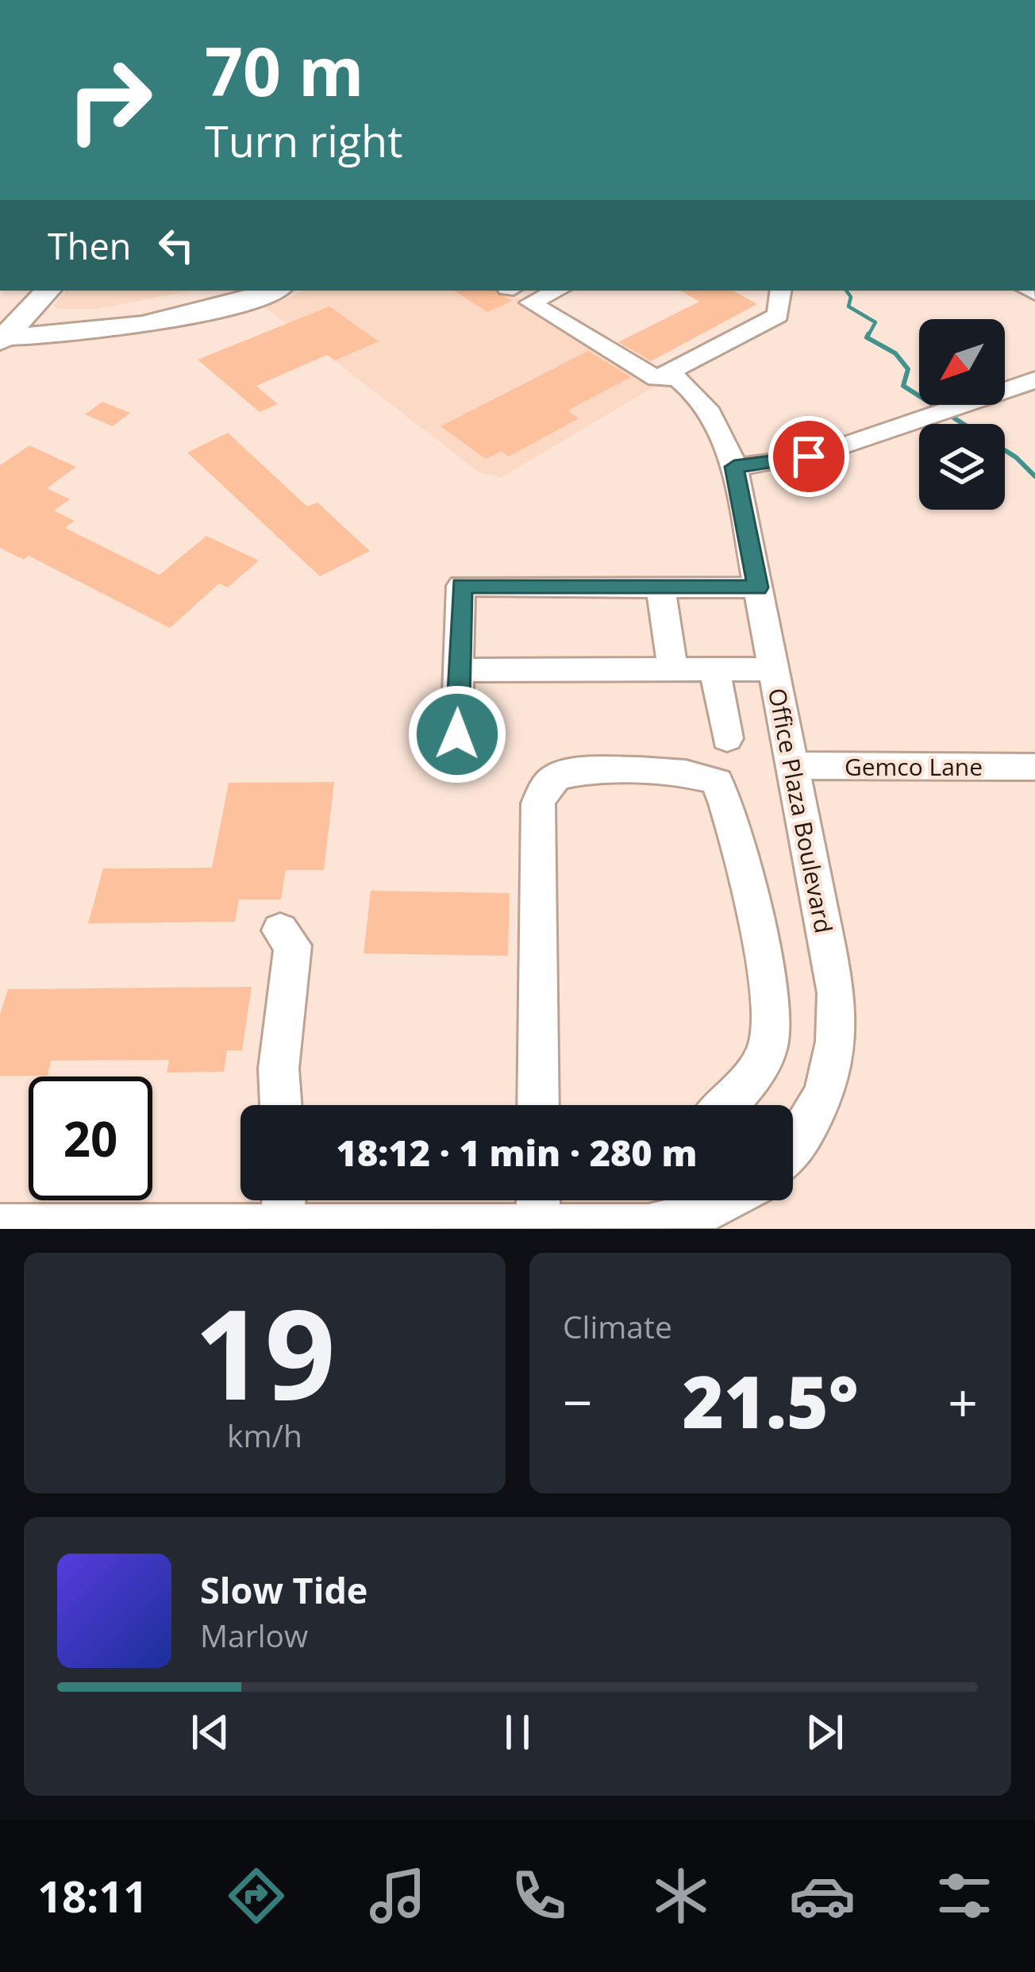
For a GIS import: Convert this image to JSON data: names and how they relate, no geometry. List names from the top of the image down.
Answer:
{
  "streets": {
    "street": ["Gemco Lane", "Office Plaza Boulevard"]
  },
  "crossings": [
    ["Gemco Lane", "Office Plaza Boulevard"]
  ],
  "north": "bottom left",
  "page": {
    "turn": ["70 m", "Turn right"],
    "then": "Then",
    "limit": "20",
    "trip": "18:12 · 1 min · 280 m",
    "tile": [
      ["19", "km/h"],
      "Climate"
    ],
    "heat": ["−", "21.5°", "+"],
    "song": ["Slow Tide", "Marlow"],
    "tabs": "18:11"
  }
}
